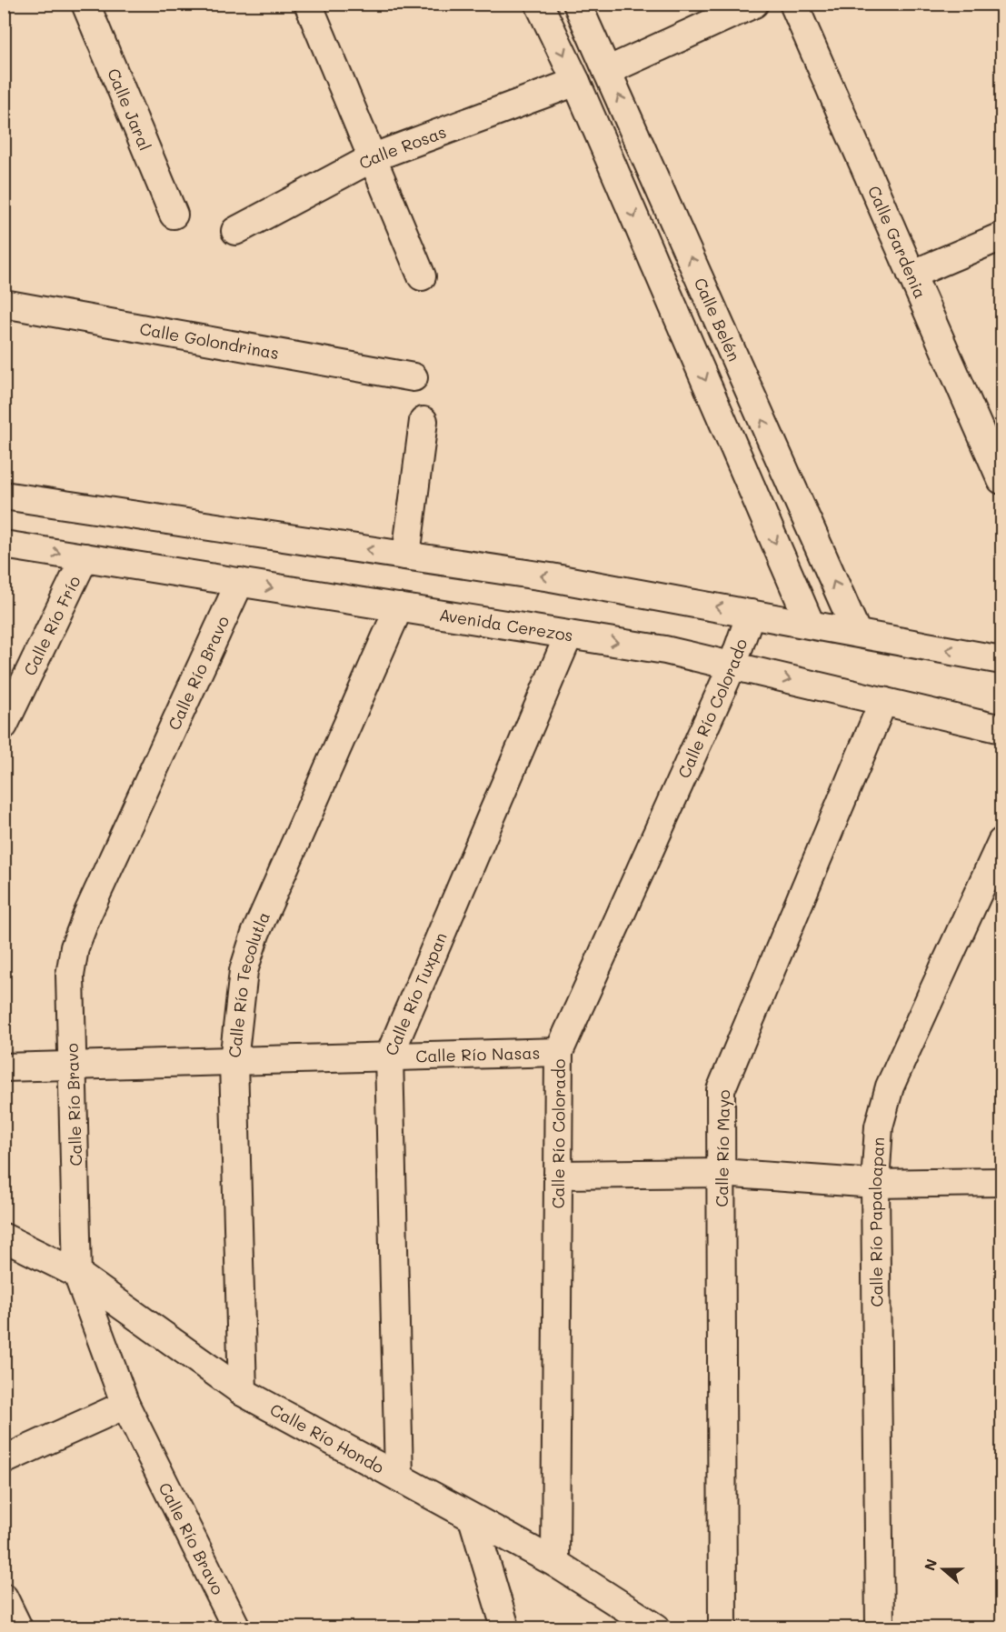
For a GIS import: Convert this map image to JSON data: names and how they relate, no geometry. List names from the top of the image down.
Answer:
{
  "streets": {
    "street": [
      "Calle Jaral",
      "Calle Rosas",
      "Calle Gardenia",
      "Calle Belén",
      "Calle Golondrinas",
      "Avenida Cerezos",
      "Calle Río Frío",
      "Calle Río Bravo",
      "Calle Río Colorado",
      "Calle Río Tecolutla",
      "Calle Río Tuxpan",
      "Calle Río Nasas",
      "Calle Río Mayo",
      "Calle Río Papaloapan",
      "Calle Río Hondo"
    ]
  },
  "crossings": [
    ["Avenida Cerezos", "Calle Río Frío"],
    ["Avenida Cerezos", "Calle Río Bravo"],
    ["Avenida Cerezos", "Calle Río Colorado"],
    ["Avenida Cerezos", "Calle Río Tecolutla"],
    ["Avenida Cerezos", "Calle Río Tuxpan"],
    ["Avenida Cerezos", "Calle Río Mayo"],
    ["Calle Río Bravo", "Calle Río Nasas"],
    ["Calle Río Bravo", "Calle Río Hondo"],
    ["Calle Río Colorado", "Calle Río Nasas"],
    ["Calle Río Colorado", "Calle Río Hondo"],
    ["Calle Río Tecolutla", "Calle Río Nasas"],
    ["Calle Río Tecolutla", "Calle Río Hondo"],
    ["Calle Río Tuxpan", "Calle Río Nasas"],
    ["Calle Río Tuxpan", "Calle Río Hondo"]
  ],
  "north": "left"
}
